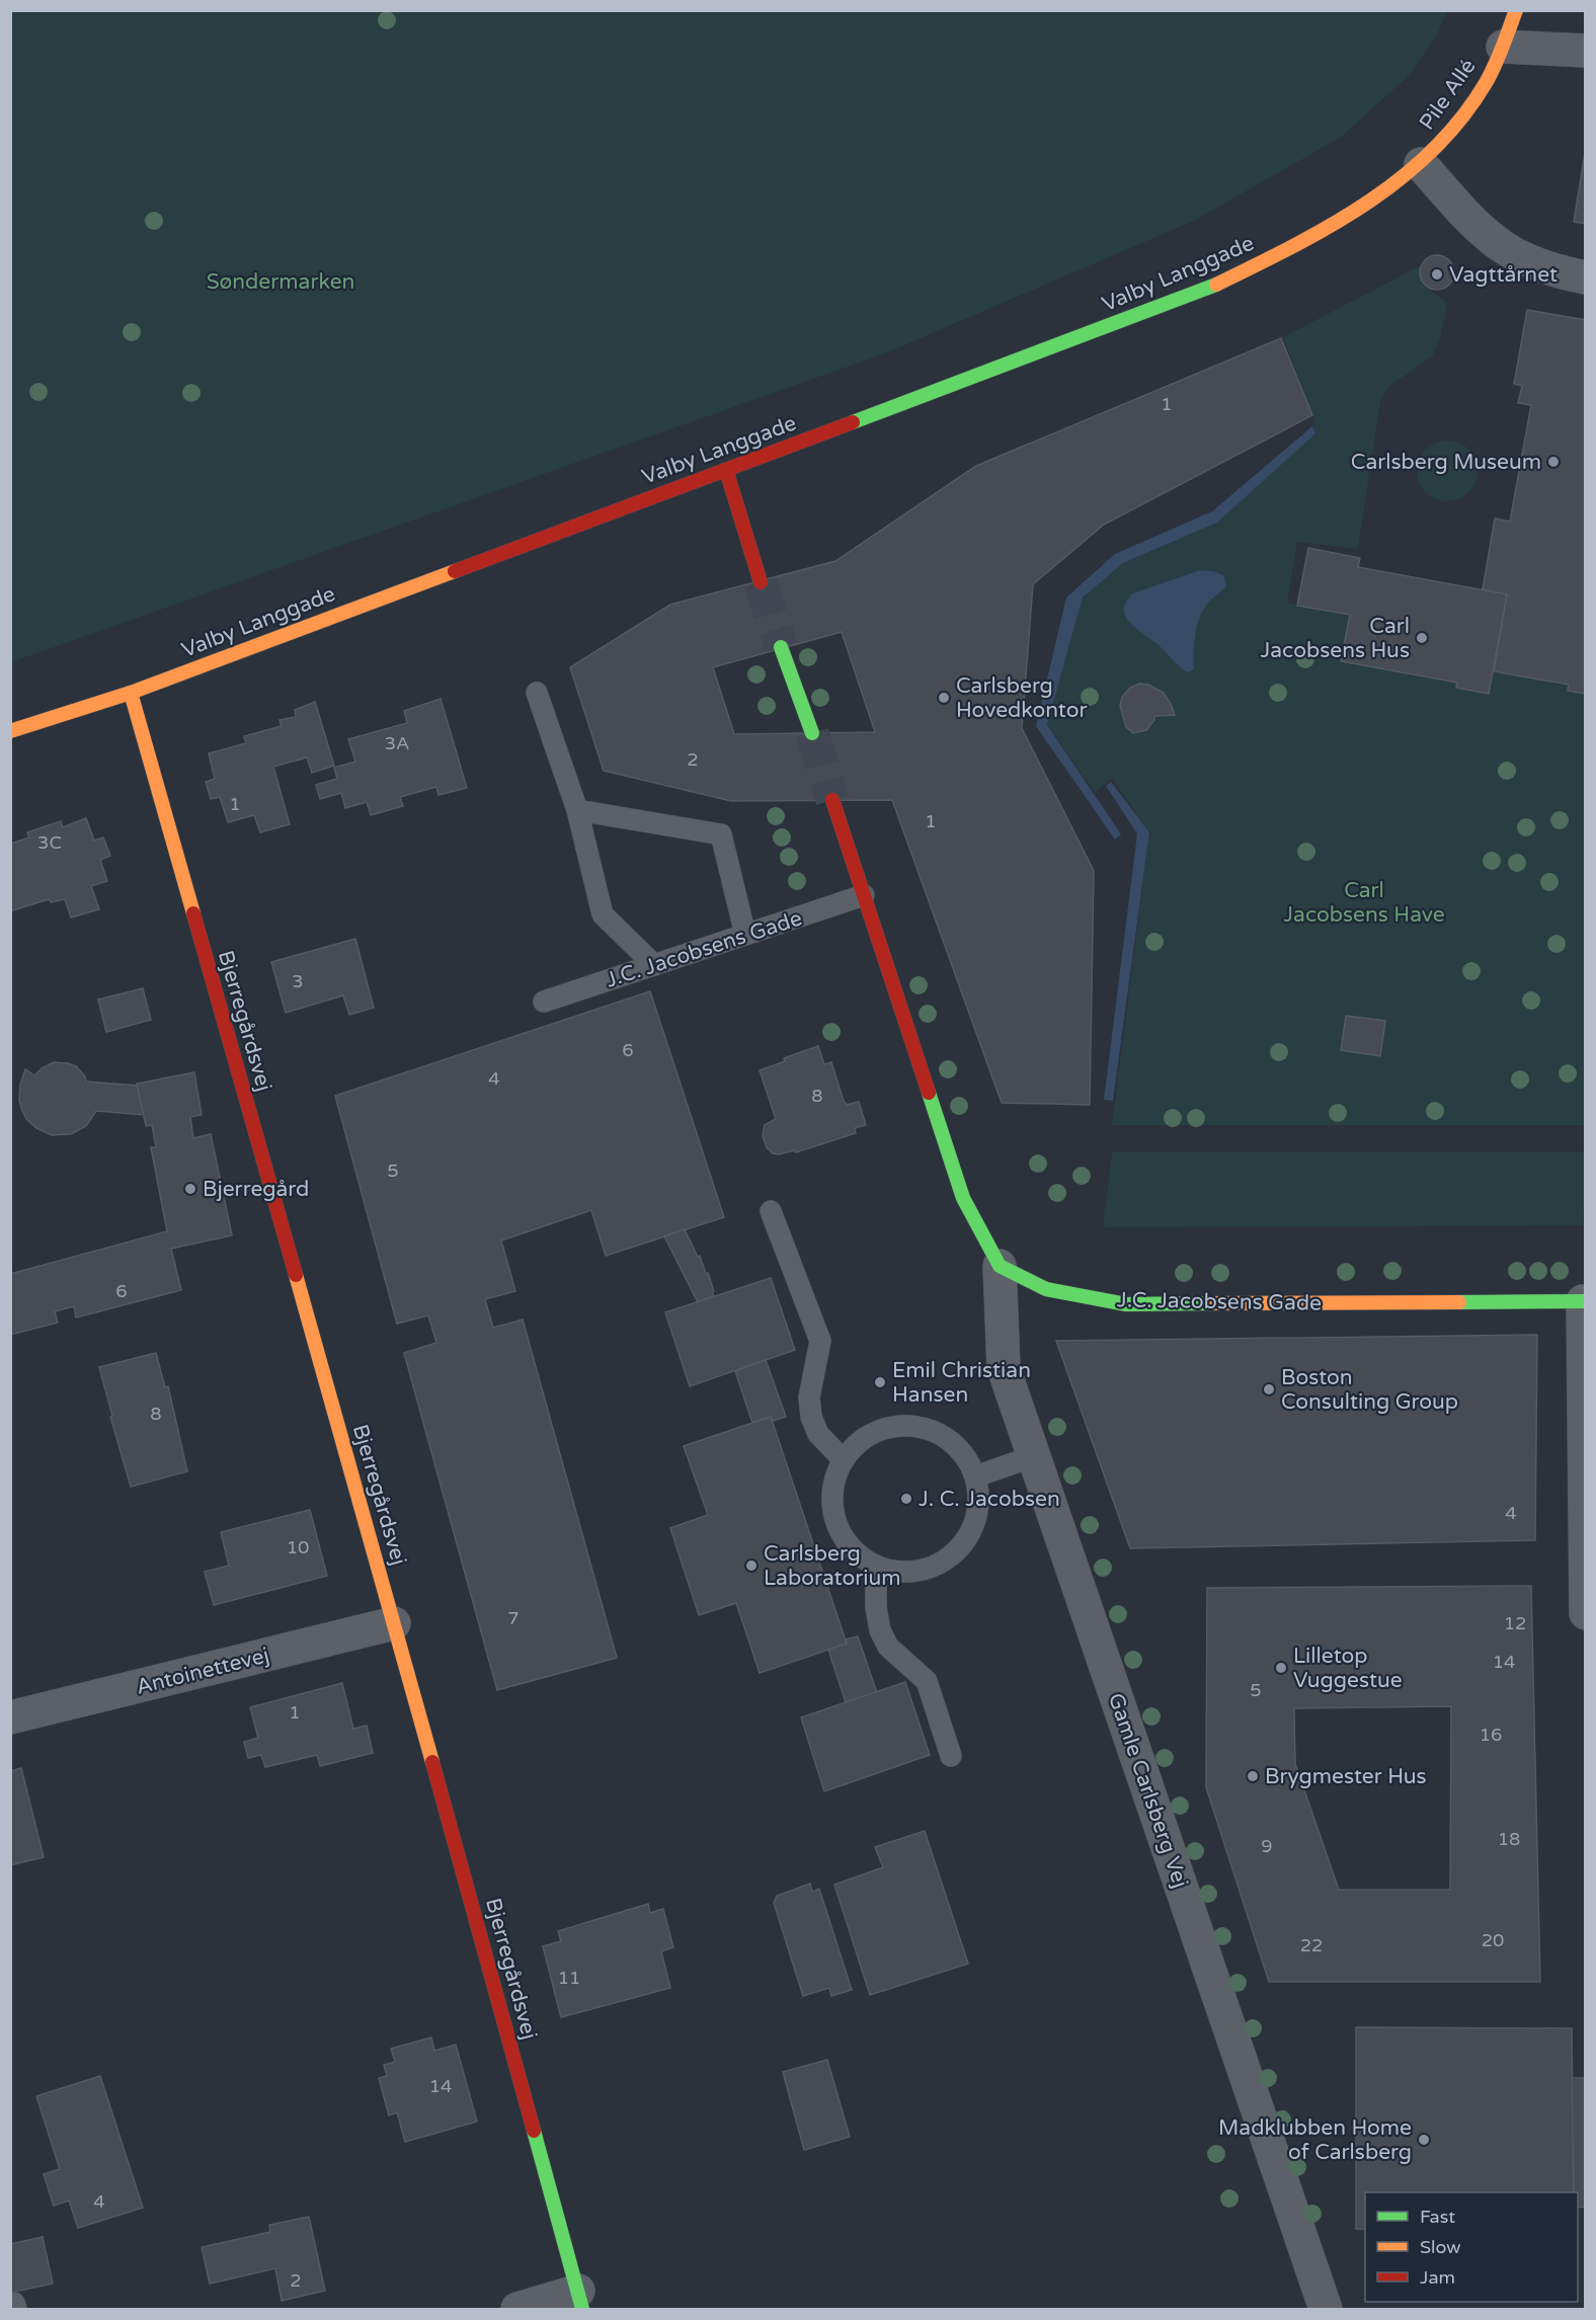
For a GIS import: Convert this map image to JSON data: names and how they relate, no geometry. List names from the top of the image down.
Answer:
{
  "streets": {
    "street": [
      "Pile Allé",
      "Valby Langgade",
      "J.C. Jacobsens Gade",
      "Bjerregårdsvej",
      "Antoinettevej",
      "Gamle Carlsberg Vej"
    ]
  },
  "crossings": [
    ["Pile Allé", "Valby Langgade"],
    ["Valby Langgade", "Bjerregårdsvej"],
    ["J.C. Jacobsens Gade", "Gamle Carlsberg Vej"],
    ["Bjerregårdsvej", "Antoinettevej"]
  ],
  "parks": ["Søndermarken", "Carl Jacobsens Have"],
  "places": [
    "Vagttårnet",
    "Carlsberg Museum",
    "Carl Jacobsens Hus",
    "Carlsberg Hovedkontor",
    "Bjerregård",
    "Emil Christian Hansen",
    "Boston Consulting Group",
    "J. C. Jacobsen",
    "Carlsberg Laboratorium",
    "Lilletop Vuggestue",
    "Brygmester Hus",
    "Madklubben Home of Carlsberg"
  ],
  "house_numbers": [
    "1",
    "3A",
    "2",
    "1",
    "1",
    "3C",
    "3",
    "6",
    "4",
    "8",
    "5",
    "6",
    "8",
    "4",
    "10",
    "7",
    "12",
    "14",
    "5",
    "1",
    "16",
    "18",
    "9",
    "20",
    "22",
    "11",
    "14",
    "4",
    "2"
  ],
  "legend": ["Fast", "Slow", "Jam"]
}
